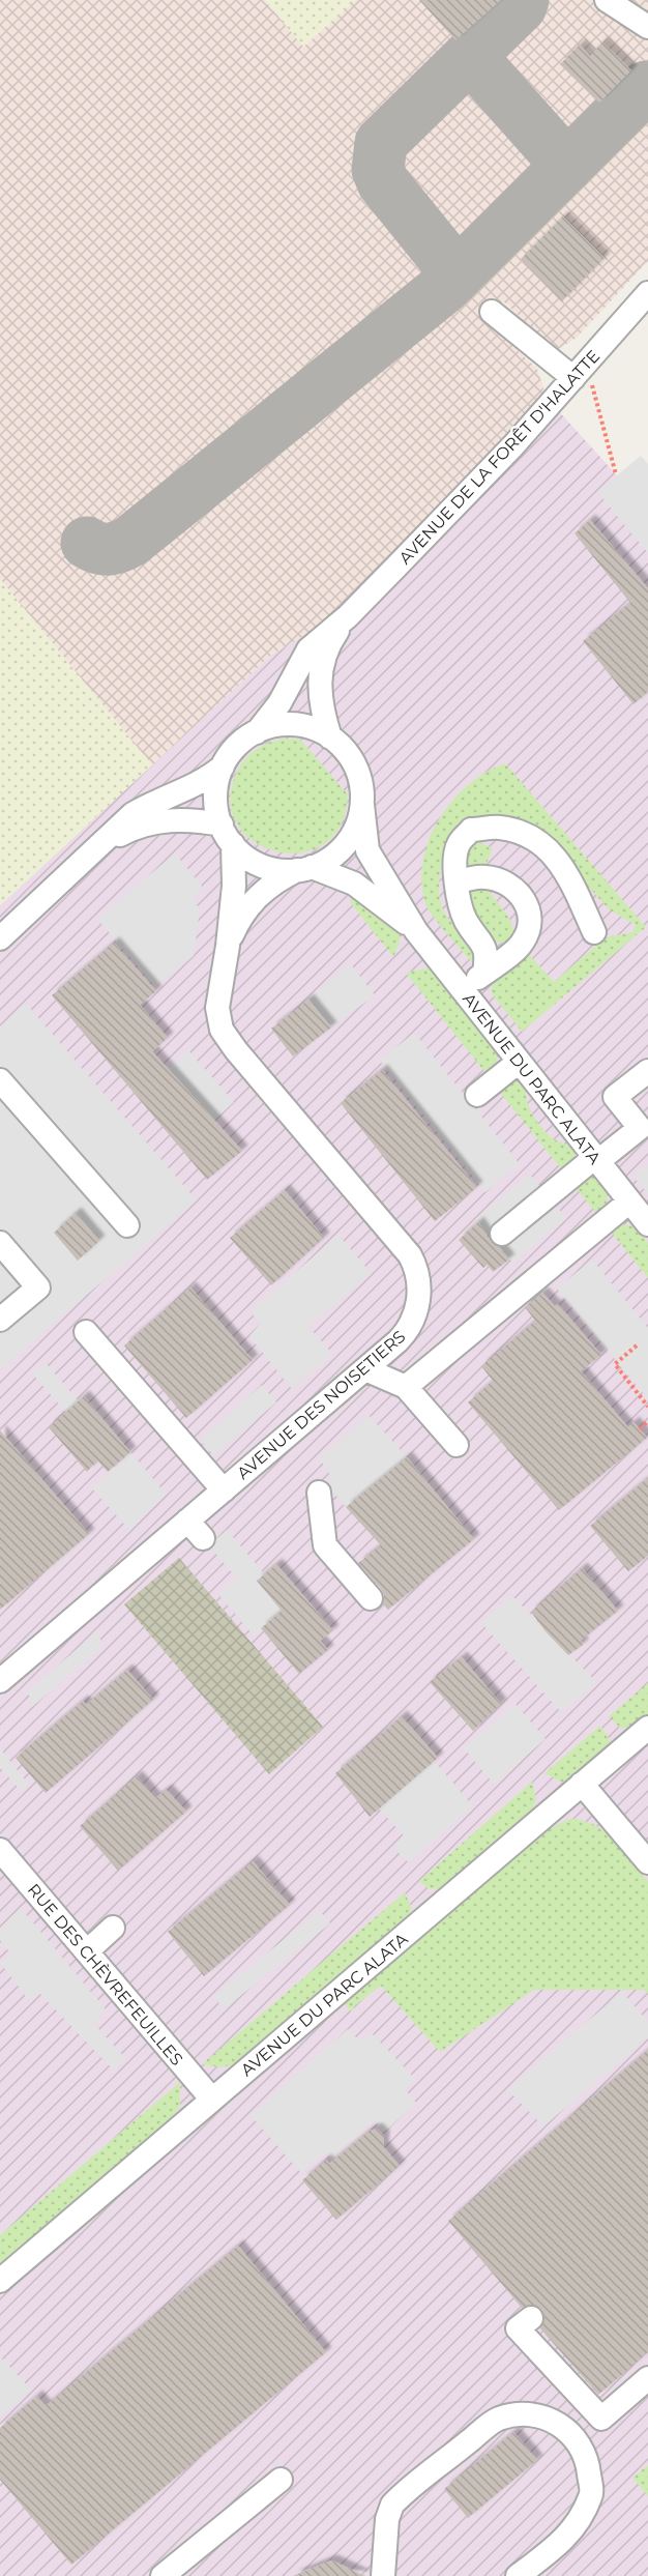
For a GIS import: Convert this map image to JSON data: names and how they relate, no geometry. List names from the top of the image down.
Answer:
{
  "streets": {
    "street": [
      "AVENUE DE LA FORÊT D'HALATTE",
      "AVENUE DU PARC ALATA",
      "AVENUE DES NOISETIERS",
      "RUE DES CHÈVREFEUILLES"
    ]
  },
  "crossings": [
    ["AVENUE DE LA FORÊT D'HALATTE", "AVENUE DU PARC ALATA"],
    ["AVENUE DE LA FORÊT D'HALATTE", "AVENUE DES NOISETIERS"],
    ["AVENUE DU PARC ALATA", "AVENUE DES NOISETIERS"],
    ["AVENUE DU PARC ALATA", "RUE DES CHÈVREFEUILLES"]
  ]
}
